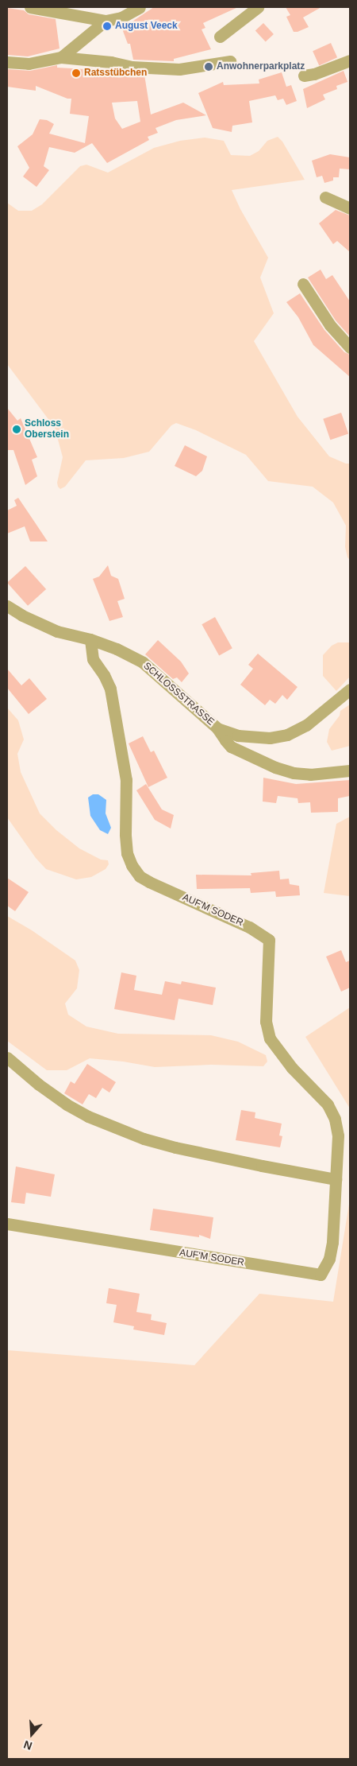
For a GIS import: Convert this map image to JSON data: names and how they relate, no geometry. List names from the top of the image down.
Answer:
{
  "streets": {
    "street": ["SCHLOSSSTRASSE", "AUF'M SODER"]
  },
  "crossings": [
    ["SCHLOSSSTRASSE", "AUF'M SODER"]
  ],
  "places": [
    "August Veeck",
    "Anwohnerparkplatz",
    "Ratsstübchen",
    "Schloss Oberstein"
  ],
  "north": "bottom"
}
